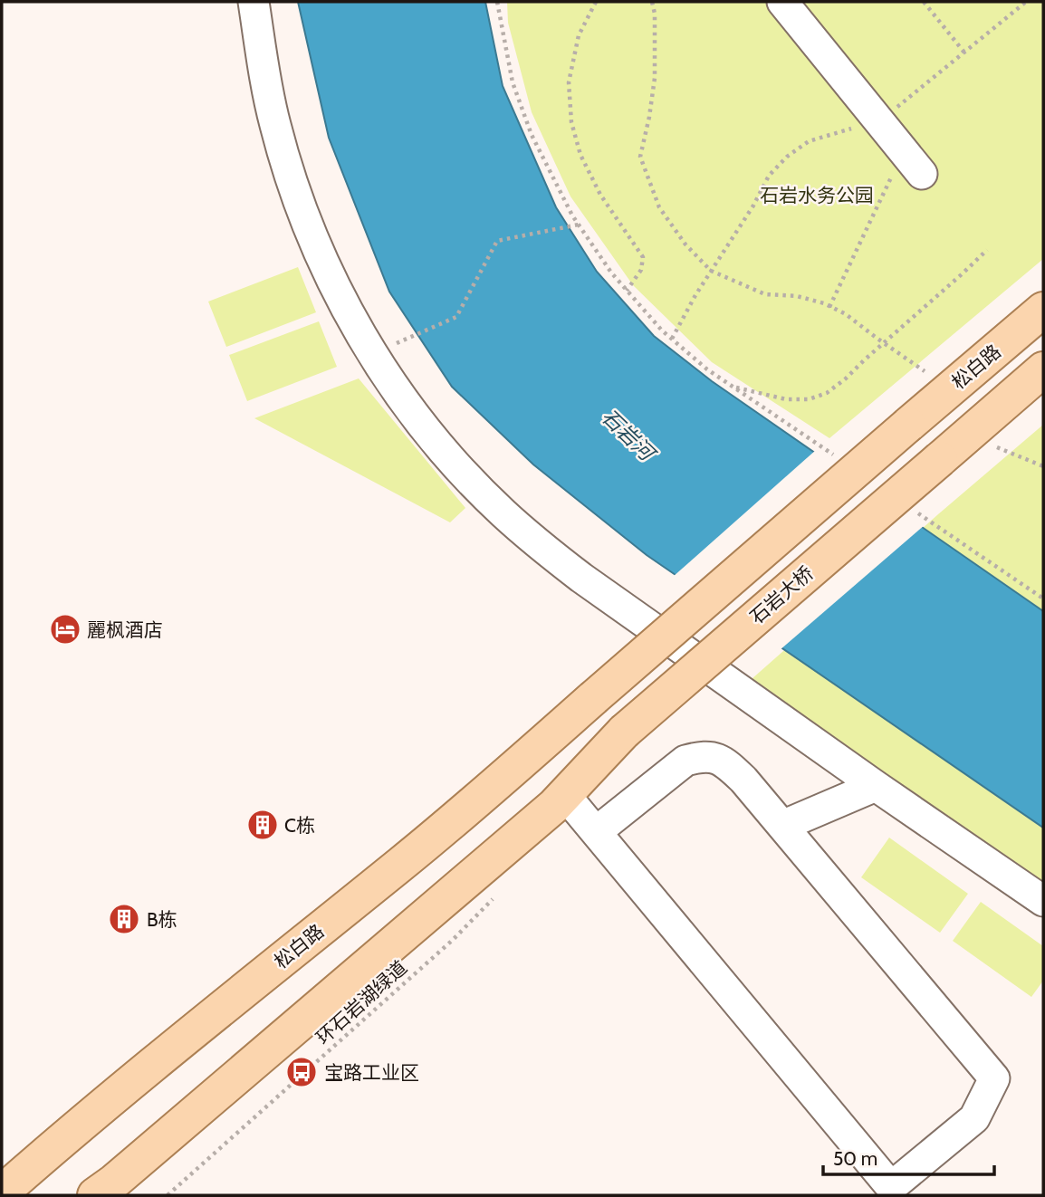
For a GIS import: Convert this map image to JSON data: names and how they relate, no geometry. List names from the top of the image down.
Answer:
{
  "streets": {
    "main road": ["松白路", "石岩大桥"],
    "path": ["环石岩湖绿道"]
  },
  "water": ["石岩河"],
  "parks": ["石岩水务公园"],
  "places": {
    "hotel": ["麗枫酒店"],
    "building": ["C栋", "B栋"],
    "bus stop": ["宝路工业区"]
  },
  "scale_bar": "50 m"
}
